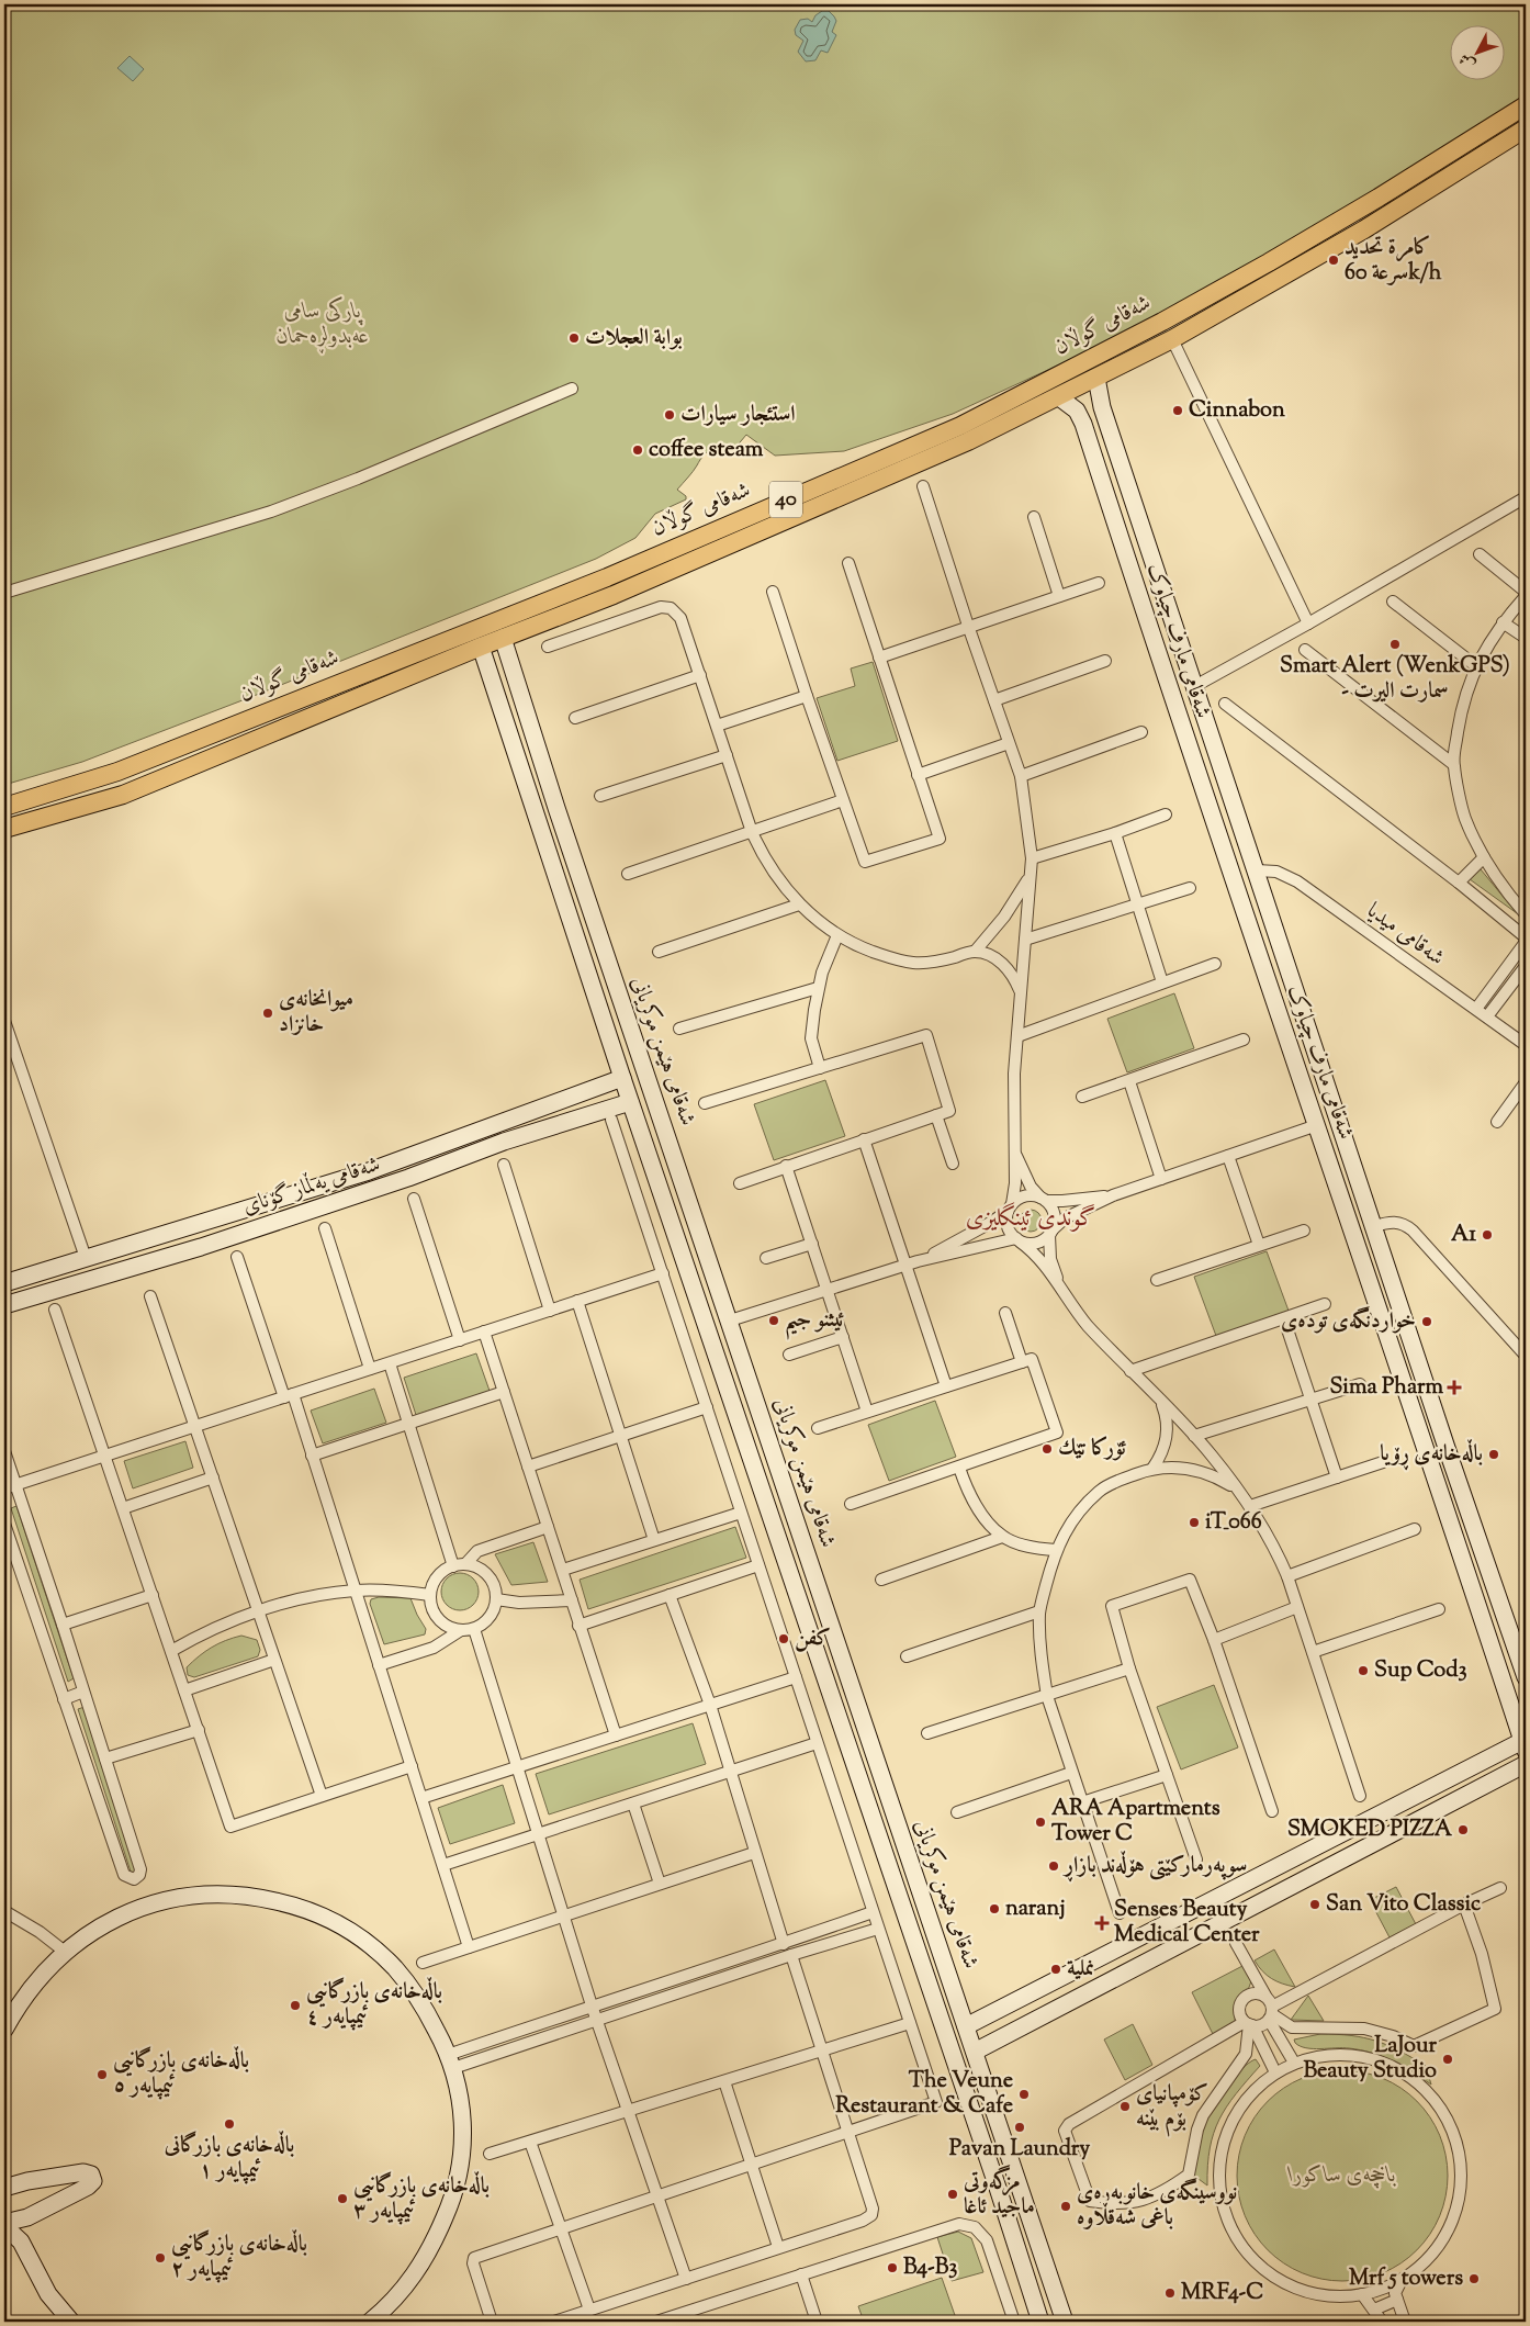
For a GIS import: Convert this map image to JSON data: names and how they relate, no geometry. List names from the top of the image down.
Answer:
{
  "streets": {
    "main road": ["شەقامی گوڵان", "40"],
    "street": [
      "شەقامی مارف چیاوک",
      "شەقامی میدیا",
      "شەقامی هێمن موکریانی",
      "شەقامی یەڵماز گۆنای"
    ]
  },
  "crossings": [
    ["شەقامی گوڵان", "شەقامی مارف چیاوک"],
    ["شەقامی گوڵان", "شەقامی هێمن موکریانی"],
    ["شەقامی مارف چیاوک", "شەقامی میدیا"],
    ["شەقامی هێمن موکریانی", "شەقامی یەڵماز گۆنای"]
  ],
  "districts": ["گوندی ئینگلیزی"],
  "parks": ["پارکی سامی عەبدولڕەحمان", "باخچەی ساکورا"],
  "places": {
    "other": [
      "كامرة تحديد سرعة 60k/h",
      "بوابة العجلات",
      "Cinnabon",
      "استئجار سيارات",
      "coffee steam",
      "Smart Alert (WenkGPS) - سمارت اليرت",
      "میوانخانەی خانزاد",
      "A1",
      "ئيثنو جيم",
      "خواردنگەی تودەی",
      "ئۆركا تێك",
      "باڵەخانەی ڕۆیا",
      "iT_066",
      "كفن",
      "Sup Cod3",
      "ARA Apartments Tower C",
      "SMOKED PIZZA",
      "سوپەرمارکێتی هۆڵەند بازاڕ",
      "San Vito Classic",
      "naranj",
      "نملية",
      "باڵەخانەی بازرگانیی ئیمپایەر ٤",
      "LaJour Beauty Studio",
      "باڵەخانەی بازرگانیی ئیمپایەر ٥",
      "The Veune Restaurant & Cafe",
      "کۆمپانیای بۆم بێنە",
      "باڵەخانەی بازرگانی ئیمپایەر ١",
      "Pavan Laundry",
      "مزگەوتی ماجید ئاغا",
      "باڵەخانەی بازرگانیی ئیمپایەر ٣",
      "نووسینگەی خانوبەرەی باغی شەقڵاوە",
      "باڵەخانەی بازرگانیی ئیمپایەر ٢",
      "B4-B3",
      "Mrf 5 towers",
      "MRF4-C"
    ],
    "health": ["Sima Pharm", "Senses Beauty Medical Center"]
  },
  "north": "bottom left"
}
